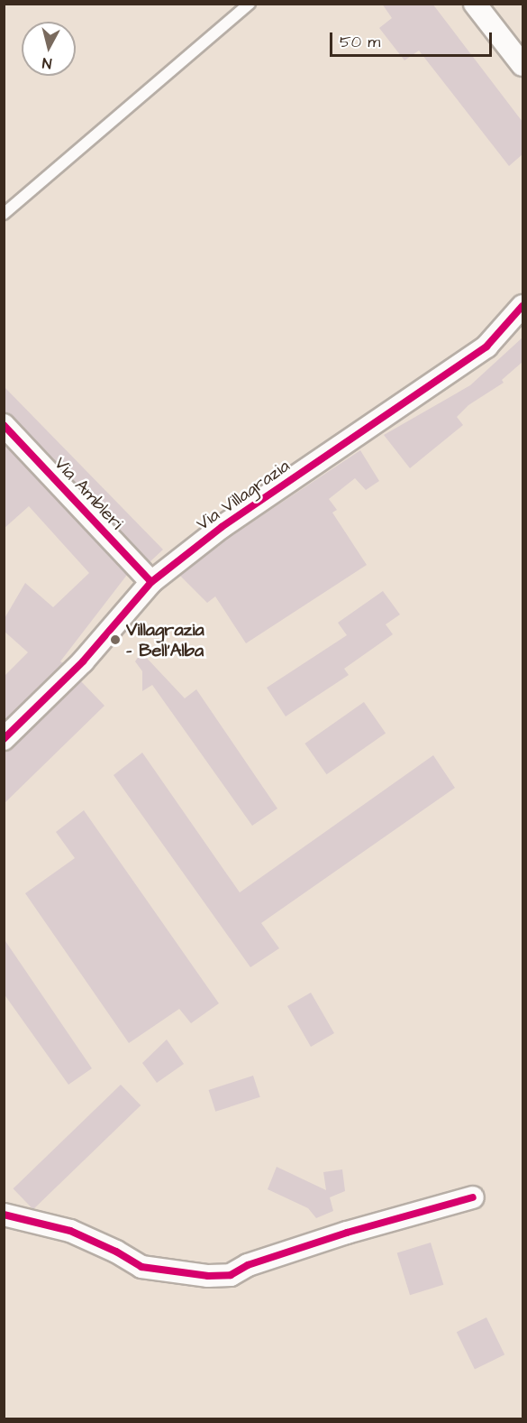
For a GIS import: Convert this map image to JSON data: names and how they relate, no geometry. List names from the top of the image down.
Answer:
{
  "streets": {
    "street": ["Via Ambleri", "Via Villagrazia"]
  },
  "crossings": [
    ["Via Ambleri", "Via Villagrazia"]
  ],
  "places": ["Villagrazia - Bell'Alba"],
  "scale_bar": "50 m",
  "north": "bottom"
}
